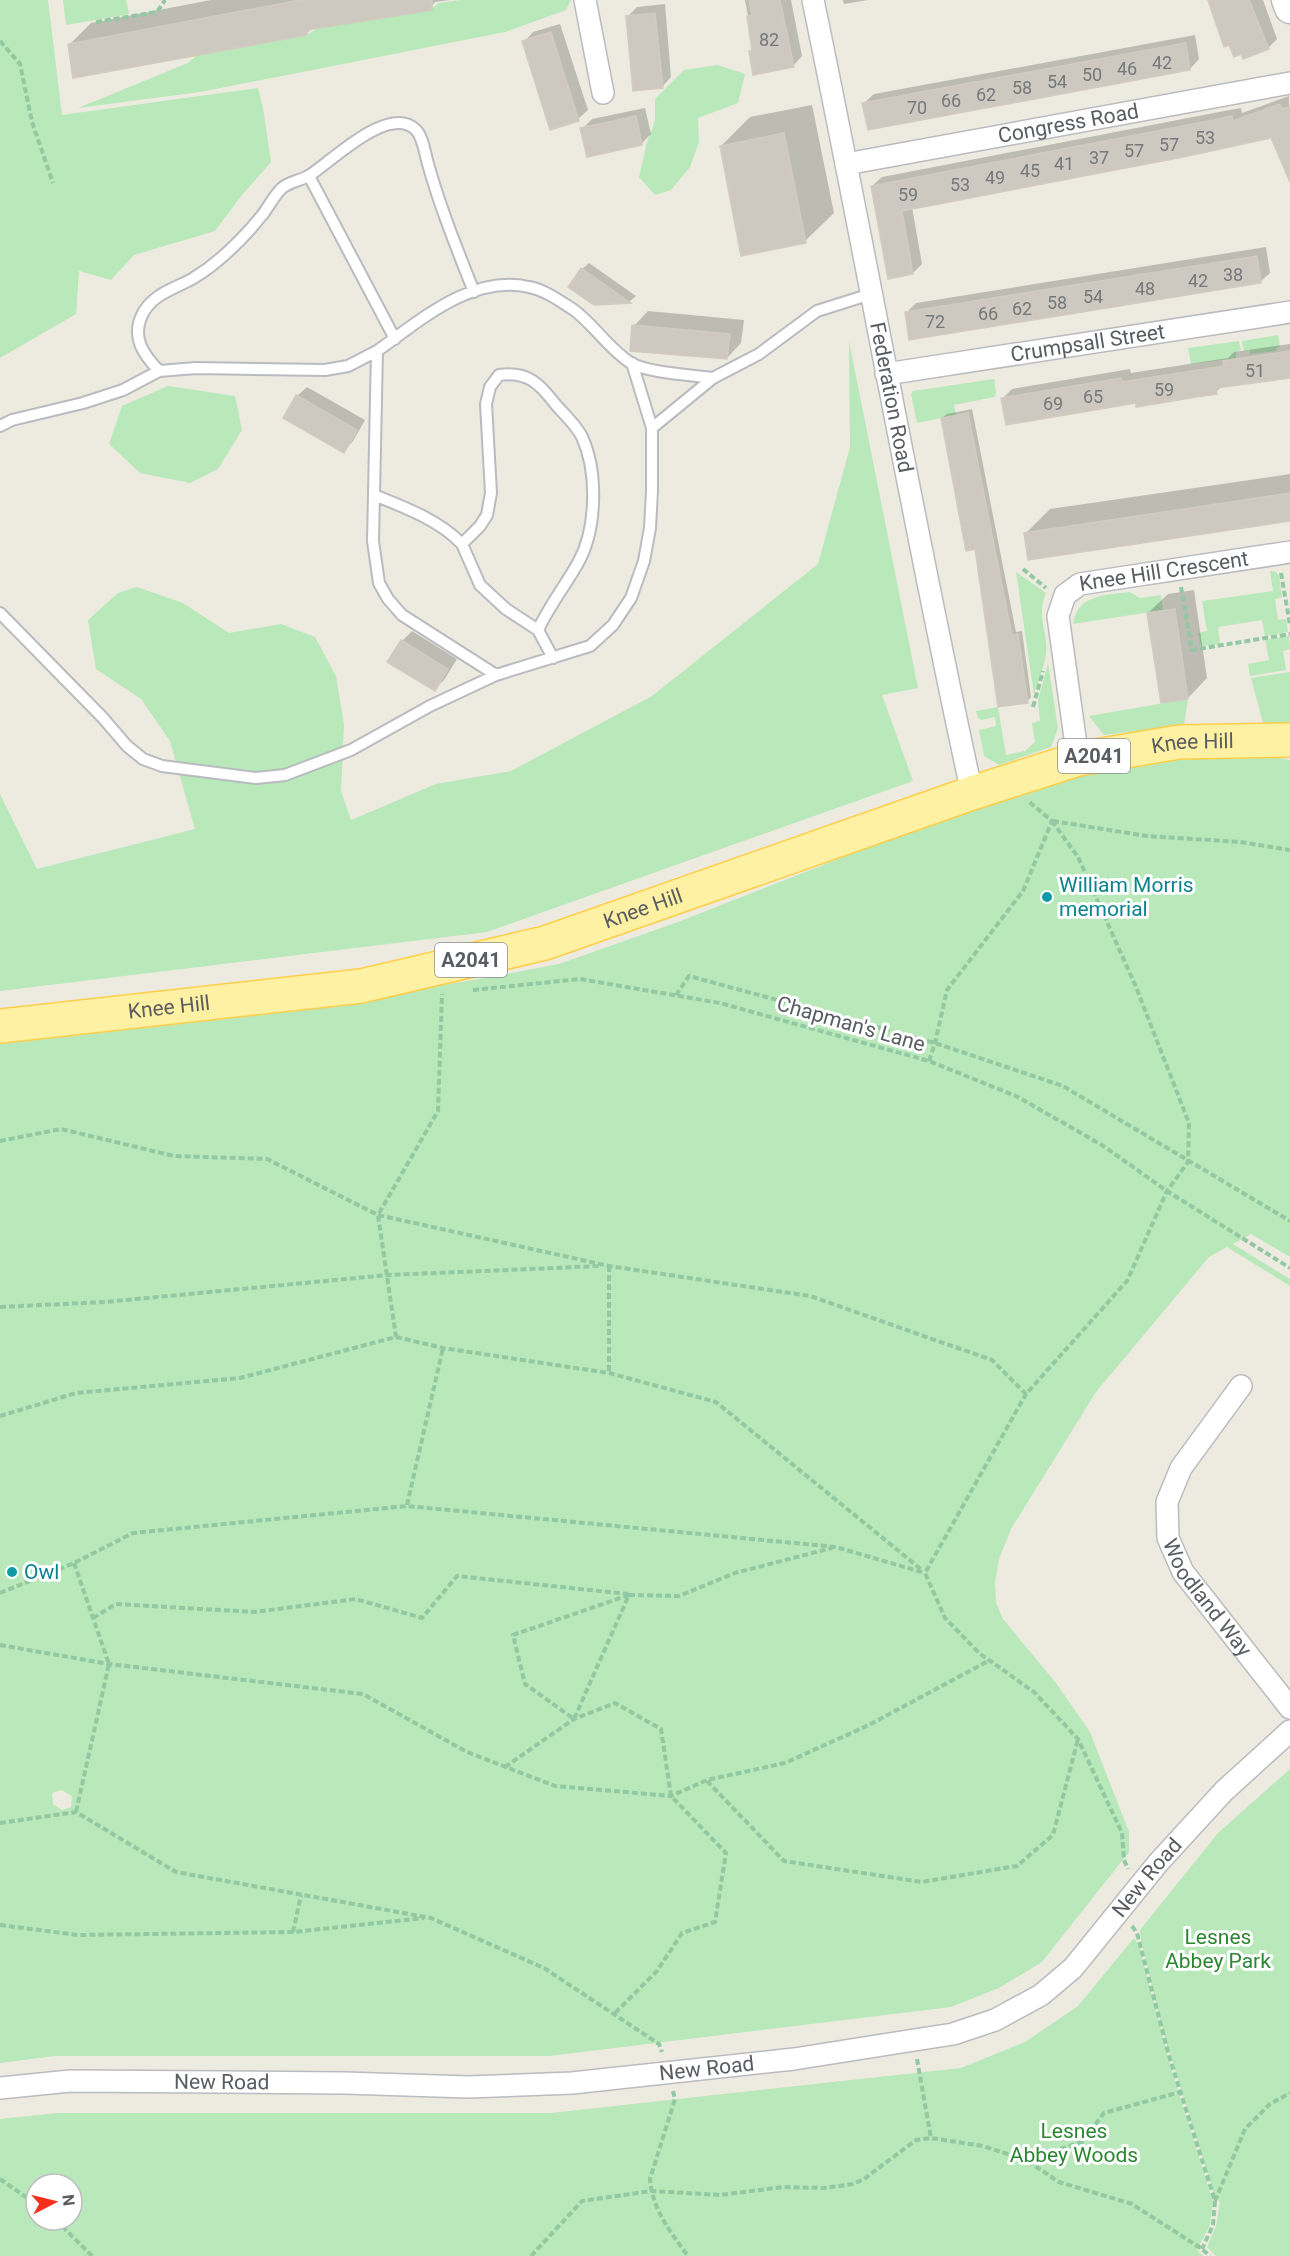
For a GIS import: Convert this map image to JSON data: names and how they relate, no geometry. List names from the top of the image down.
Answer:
{
  "streets": {
    "main road": ["Knee Hill", "A2041"],
    "street": [
      "Congress Road",
      "Crumpsall Street",
      "Federation Road",
      "Knee Hill Crescent",
      "Woodland Way",
      "New Road"
    ],
    "path": ["Chapman's Lane"]
  },
  "crossings": [
    ["Congress Road", "Federation Road"],
    ["Crumpsall Street", "Federation Road"],
    ["Federation Road", "Knee Hill"],
    ["Knee Hill Crescent", "Knee Hill"]
  ],
  "parks": ["Lesnes Abbey Park", "Lesnes Abbey Woods"],
  "places": ["William Morris memorial", "Owl"],
  "house_numbers": [
    "82",
    "42",
    "46",
    "50",
    "54",
    "58",
    "62",
    "66",
    "70",
    "53",
    "57",
    "57",
    "37",
    "41",
    "45",
    "49",
    "53",
    "59",
    "38",
    "42",
    "48",
    "54",
    "58",
    "62",
    "66",
    "72",
    "51",
    "59",
    "65",
    "69"
  ],
  "north": "right"
}
